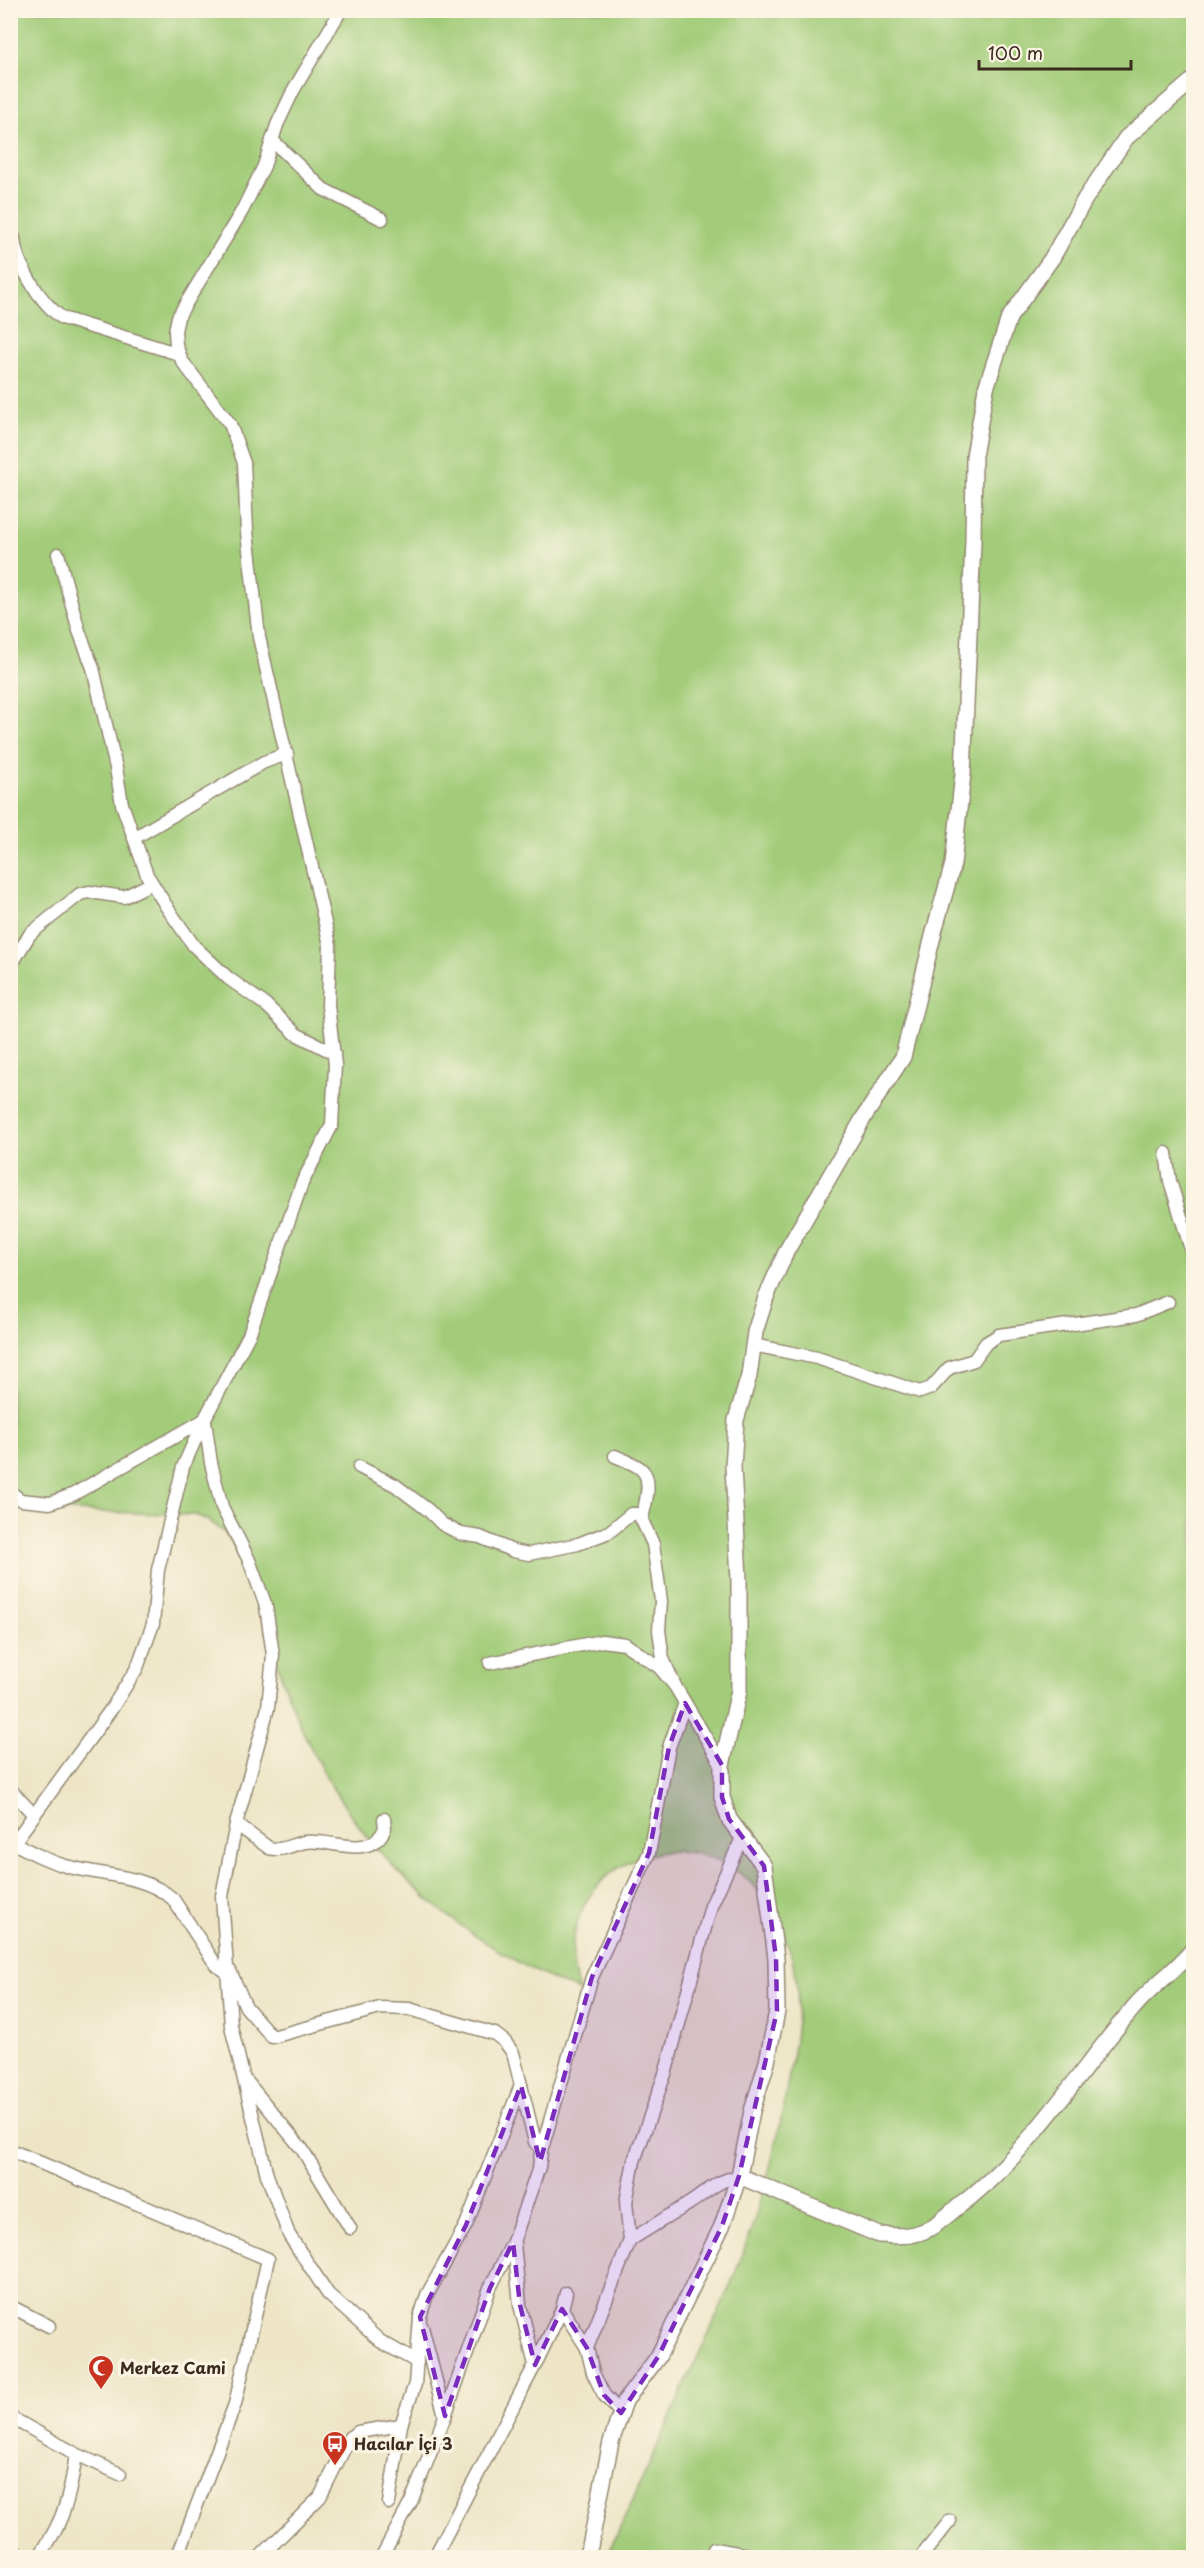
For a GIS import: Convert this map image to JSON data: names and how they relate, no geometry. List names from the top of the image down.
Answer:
{
  "places": {
    "mosque": ["Merkez Cami"],
    "bus stop": ["Hacılar İçi 3"]
  },
  "scale_bar": "100 m"
}
